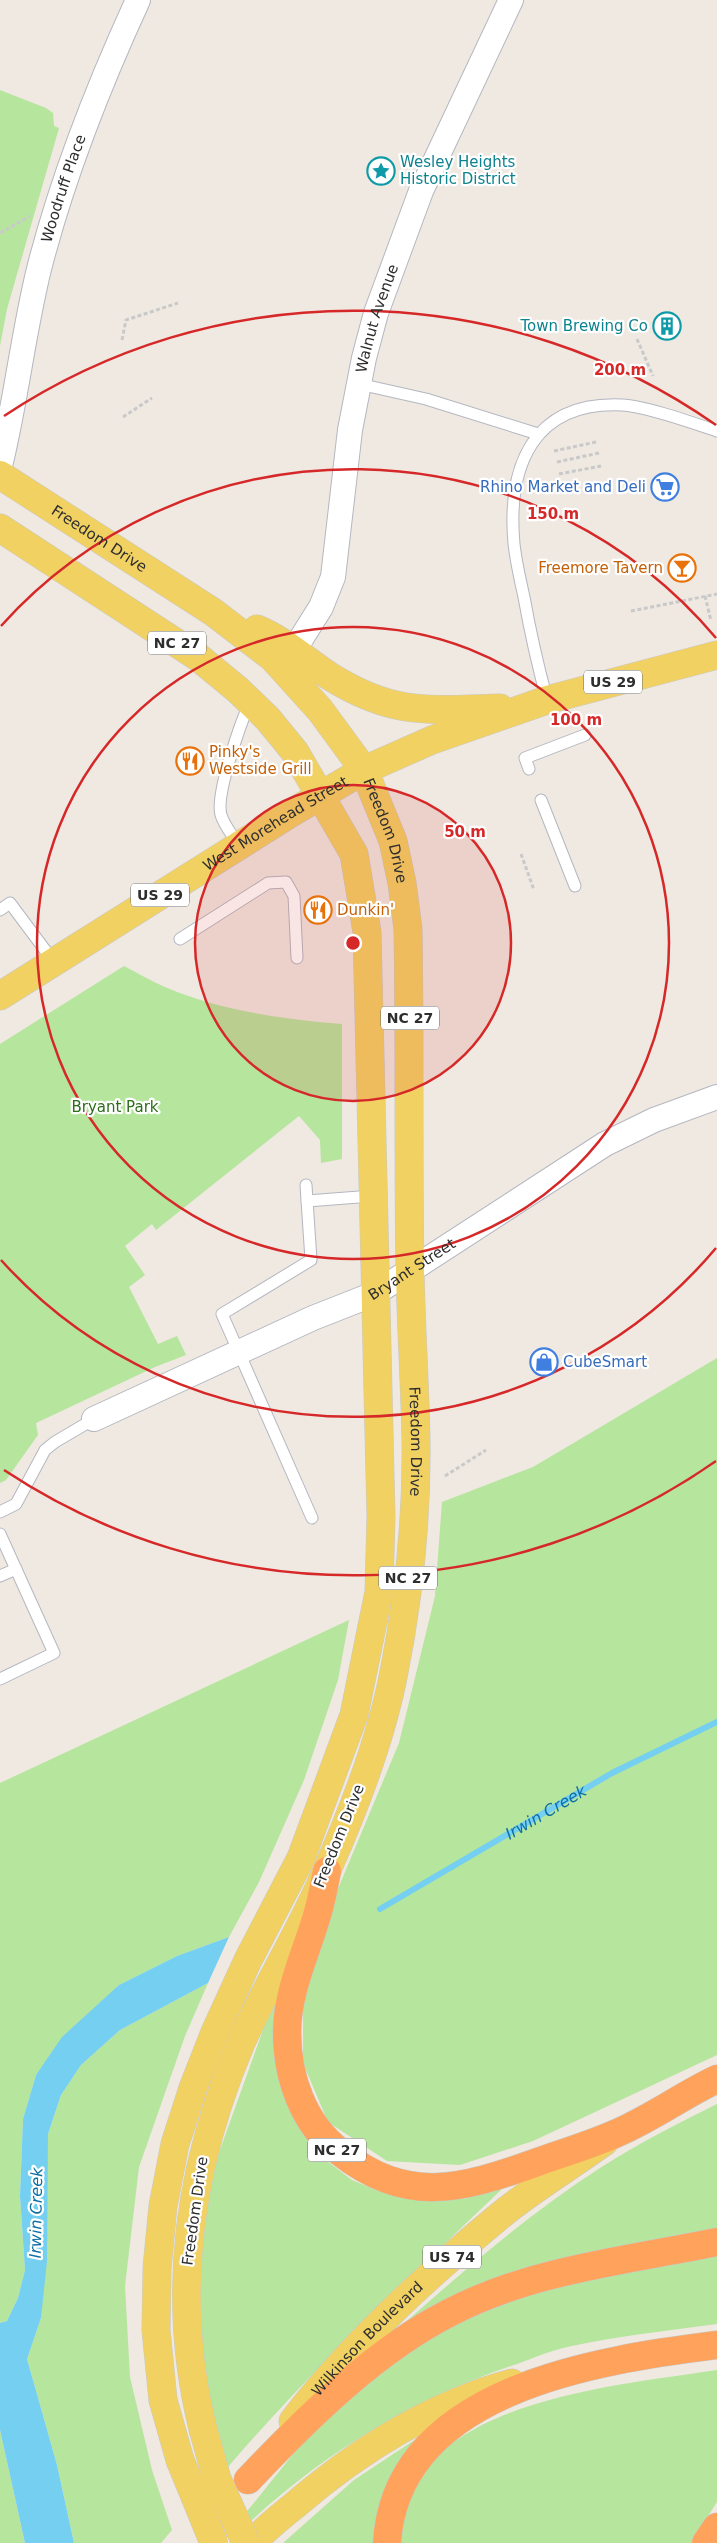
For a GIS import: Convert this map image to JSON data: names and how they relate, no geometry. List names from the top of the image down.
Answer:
{
  "streets": {
    "highway": ["NC 27", "US 74"],
    "main road": [
      "Freedom Drive",
      "US 29",
      "West Morehead Street",
      "Wilkinson Boulevard"
    ],
    "street": ["Woodruff Place", "Walnut Avenue", "Bryant Street"]
  },
  "crossings": [
    ["Freedom Drive", "NC 27"],
    ["Freedom Drive", "West Morehead Street"],
    ["Freedom Drive", "Bryant Street"],
    ["NC 27", "US 74"],
    ["NC 27", "Wilkinson Boulevard"],
    ["US 74", "Wilkinson Boulevard"]
  ],
  "water": ["Irwin Creek"],
  "parks": ["Bryant Park"],
  "places": {
    "place": ["Wesley Heights Historic District"],
    "building": ["Town Brewing Co"],
    "supermarket": ["Rhino Market and Deli"],
    "bar": ["Freemore Tavern"],
    "restaurant": ["Pinky's Westside Grill", "Dunkin'"],
    "shop": ["CubeSmart"]
  },
  "rings": [
    "200 m",
    "150 m",
    "100 m",
    "50 m"
  ]
}
